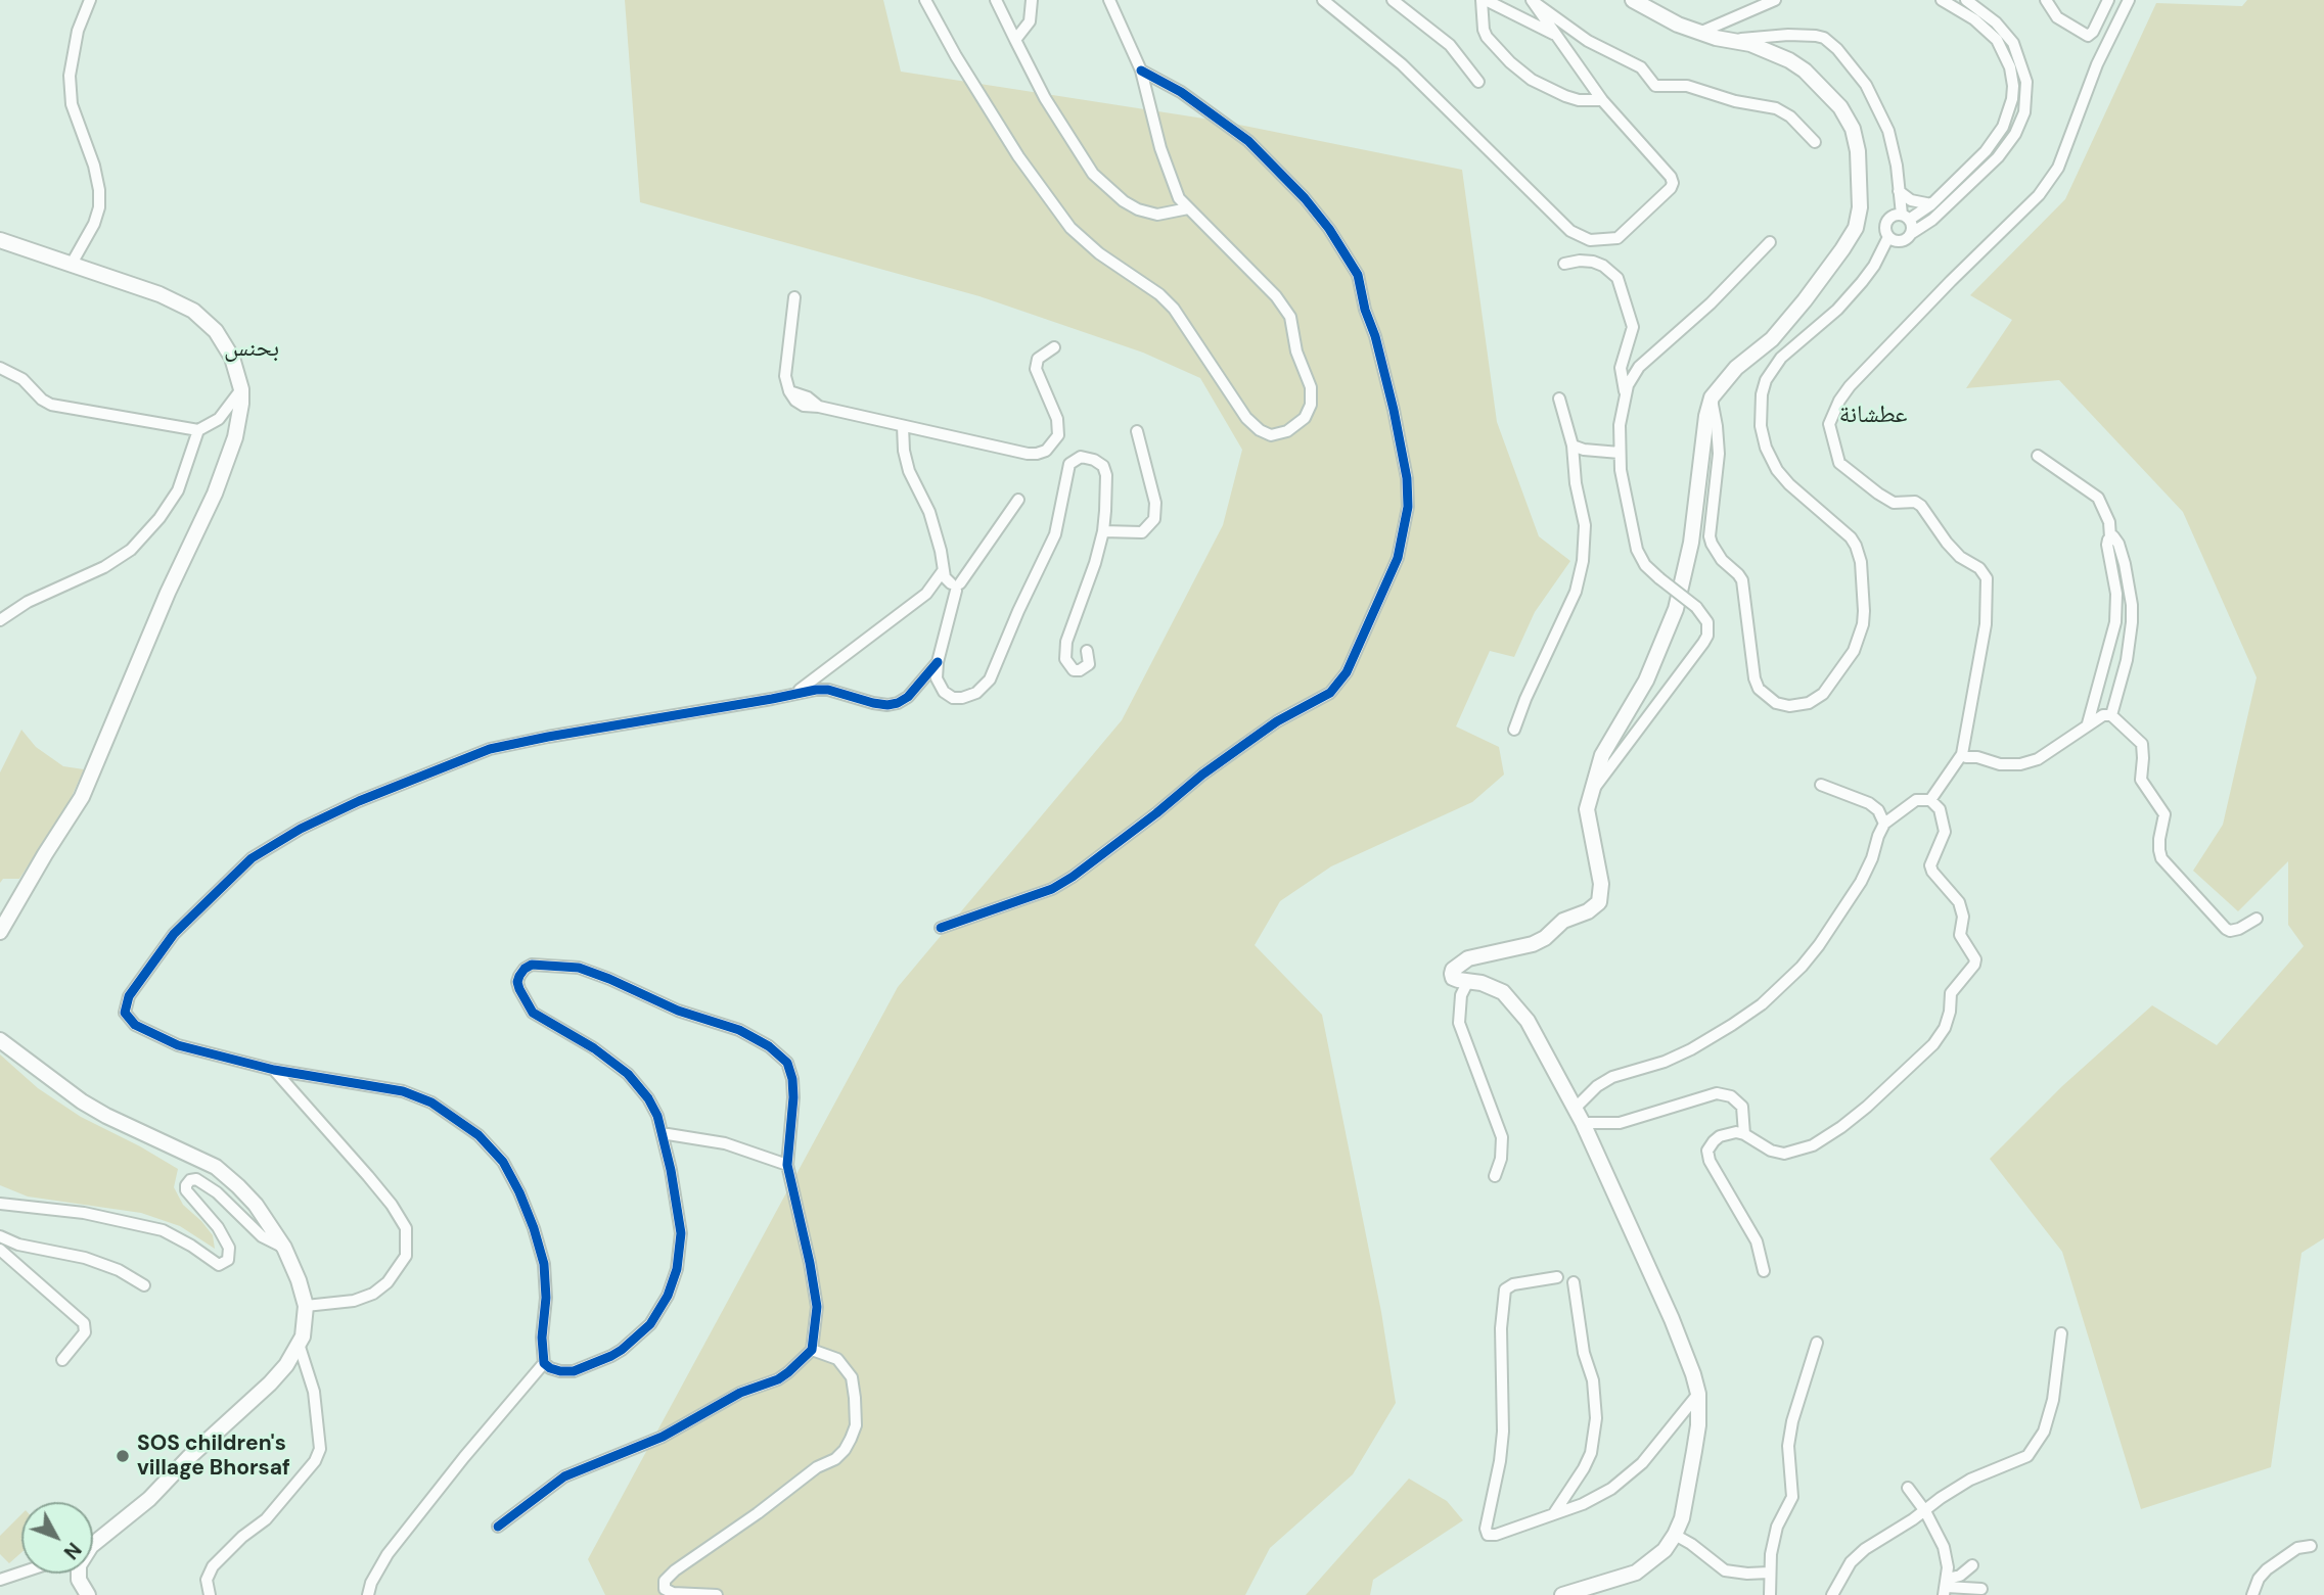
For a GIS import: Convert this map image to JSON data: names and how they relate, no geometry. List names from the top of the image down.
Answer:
{
  "districts": ["بحنس", "عطشانة"],
  "places": ["SOS children's village Bhorsaf"],
  "north": "bottom right"
}
